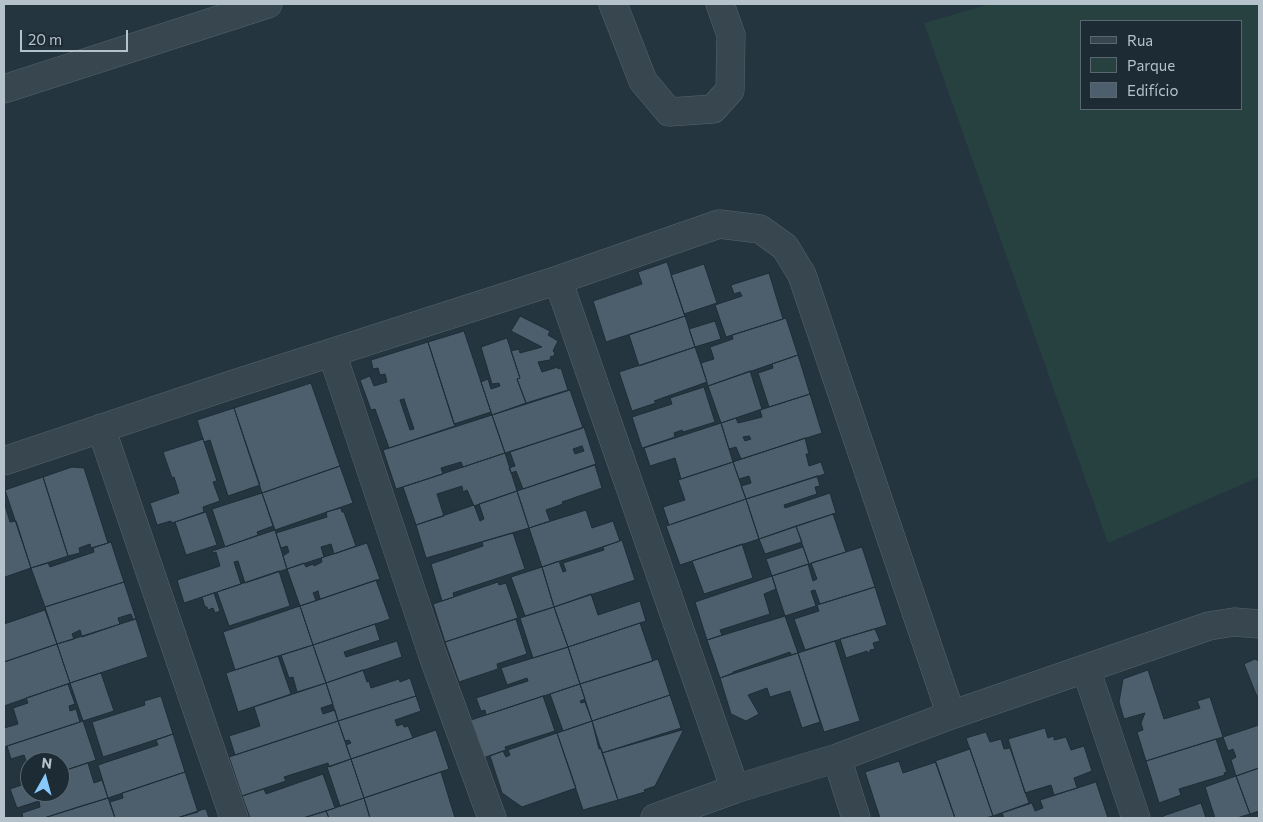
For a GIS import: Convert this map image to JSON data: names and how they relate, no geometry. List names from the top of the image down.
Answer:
{
  "legend": ["Rua", "Parque", "Edifício"],
  "scale_bar": "20 m",
  "north": "top"
}
